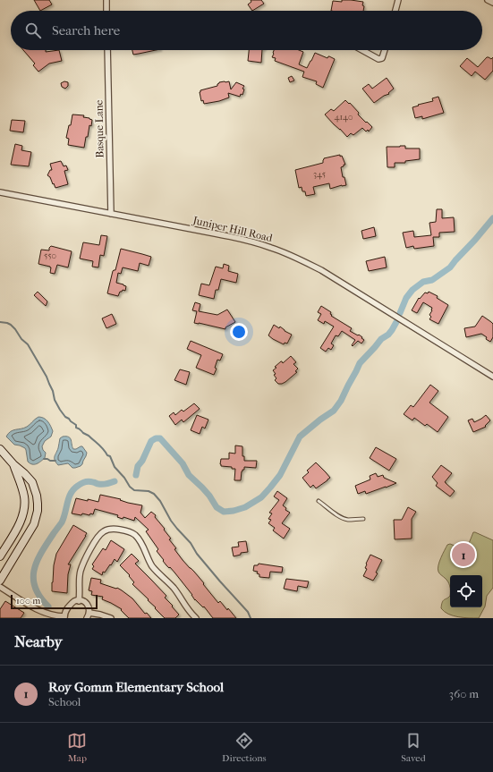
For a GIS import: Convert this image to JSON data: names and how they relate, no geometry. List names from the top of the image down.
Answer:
{
  "streets": {
    "street": ["Basque Lane", "Juniper Hill Road"]
  },
  "crossings": [
    ["Basque Lane", "Juniper Hill Road"]
  ],
  "house_numbers": ["4140", "345", "550"],
  "scale_bar": "100 m",
  "page": {
    "search": "Search here",
    "pins": "1",
    "scale": "100 m",
    "heading": "Nearby",
    "list": [
      {
        "mark": "1",
        "name": "Roy Gomm Elementary School",
        "note": "School",
        "value": "360 m"
      }
    ],
    "nav": ["Map", "Directions", "Saved"]
  }
}
